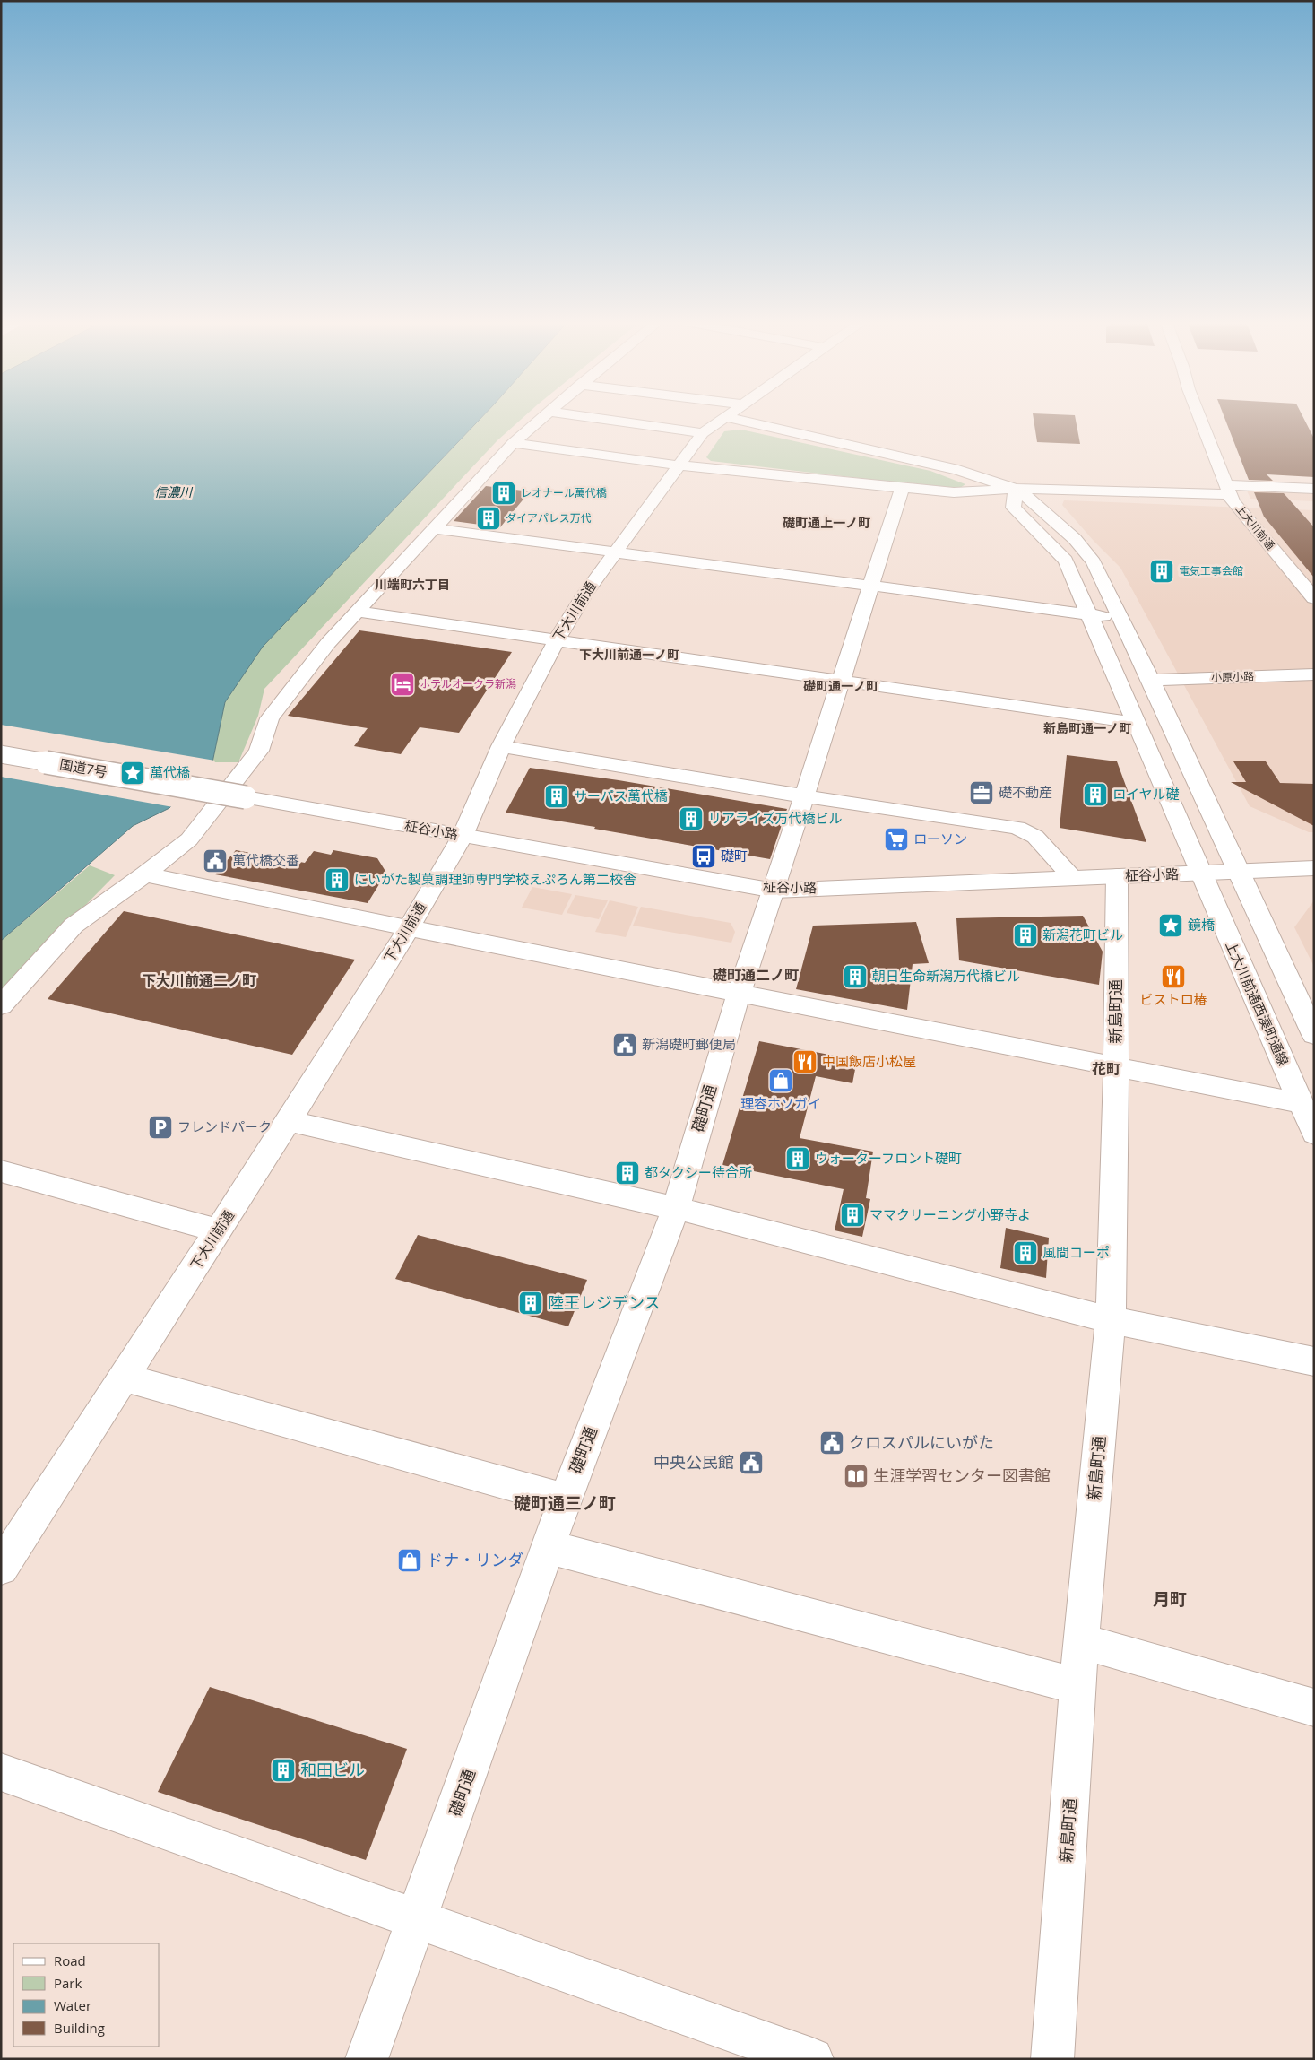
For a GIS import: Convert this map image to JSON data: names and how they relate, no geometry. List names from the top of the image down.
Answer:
{
  "streets": {
    "main road": [
      "上大川前通",
      "下大川前通",
      "小原小路",
      "国道7号",
      "柾谷小路",
      "上大川前通西湊町通線",
      "新島町通",
      "礎町通"
    ]
  },
  "crossings": [
    ["下大川前通", "柾谷小路"],
    ["国道7号", "柾谷小路"],
    ["柾谷小路", "上大川前通西湊町通線"],
    ["柾谷小路", "新島町通"],
    ["柾谷小路", "礎町通"]
  ],
  "districts": [
    "礎町通上一ノ町",
    "川端町六丁目",
    "下大川前通一ノ町",
    "礎町通一ノ町",
    "新島町通一ノ町",
    "礎町通二ノ町",
    "下大川前通二ノ町",
    "花町",
    "礎町通三ノ町",
    "月町"
  ],
  "water": ["信濃川"],
  "places": {
    "building": [
      "レオナール萬代橋",
      "ダイアパレス万代",
      "電気工事会館",
      "ロイヤル礎",
      "サーパス萬代橋",
      "リアライズ万代橋ビル",
      "にいがた製菓調理師専門学校えぷろん第二校舎",
      "新潟花町ビル",
      "朝日生命新潟万代橋ビル",
      "ウォーターフロント礎町",
      "都タクシー待合所",
      "ママクリーニング小野寺よ",
      "風間コーポ",
      "陸王レジデンス",
      "和田ビル"
    ],
    "hotel": ["ホテルオークラ新潟"],
    "place": ["萬代橋", "鏡橋"],
    "office": ["礎不動産"],
    "supermarket": ["ローソン"],
    "bus stop": ["礎町"],
    "public building": [
      "萬代橋交番",
      "新潟礎町郵便局",
      "クロスパルにいがた",
      "中央公民館"
    ],
    "restaurant": ["ビストロ椿", "中国飯店小松屋"],
    "shop": ["理容ホソガイ", "ドナ・リンダ"],
    "parking": ["フレンドパーク"],
    "library": ["生涯学習センター図書館"]
  },
  "legend": [
    "Road",
    "Park",
    "Water",
    "Building"
  ]
}
